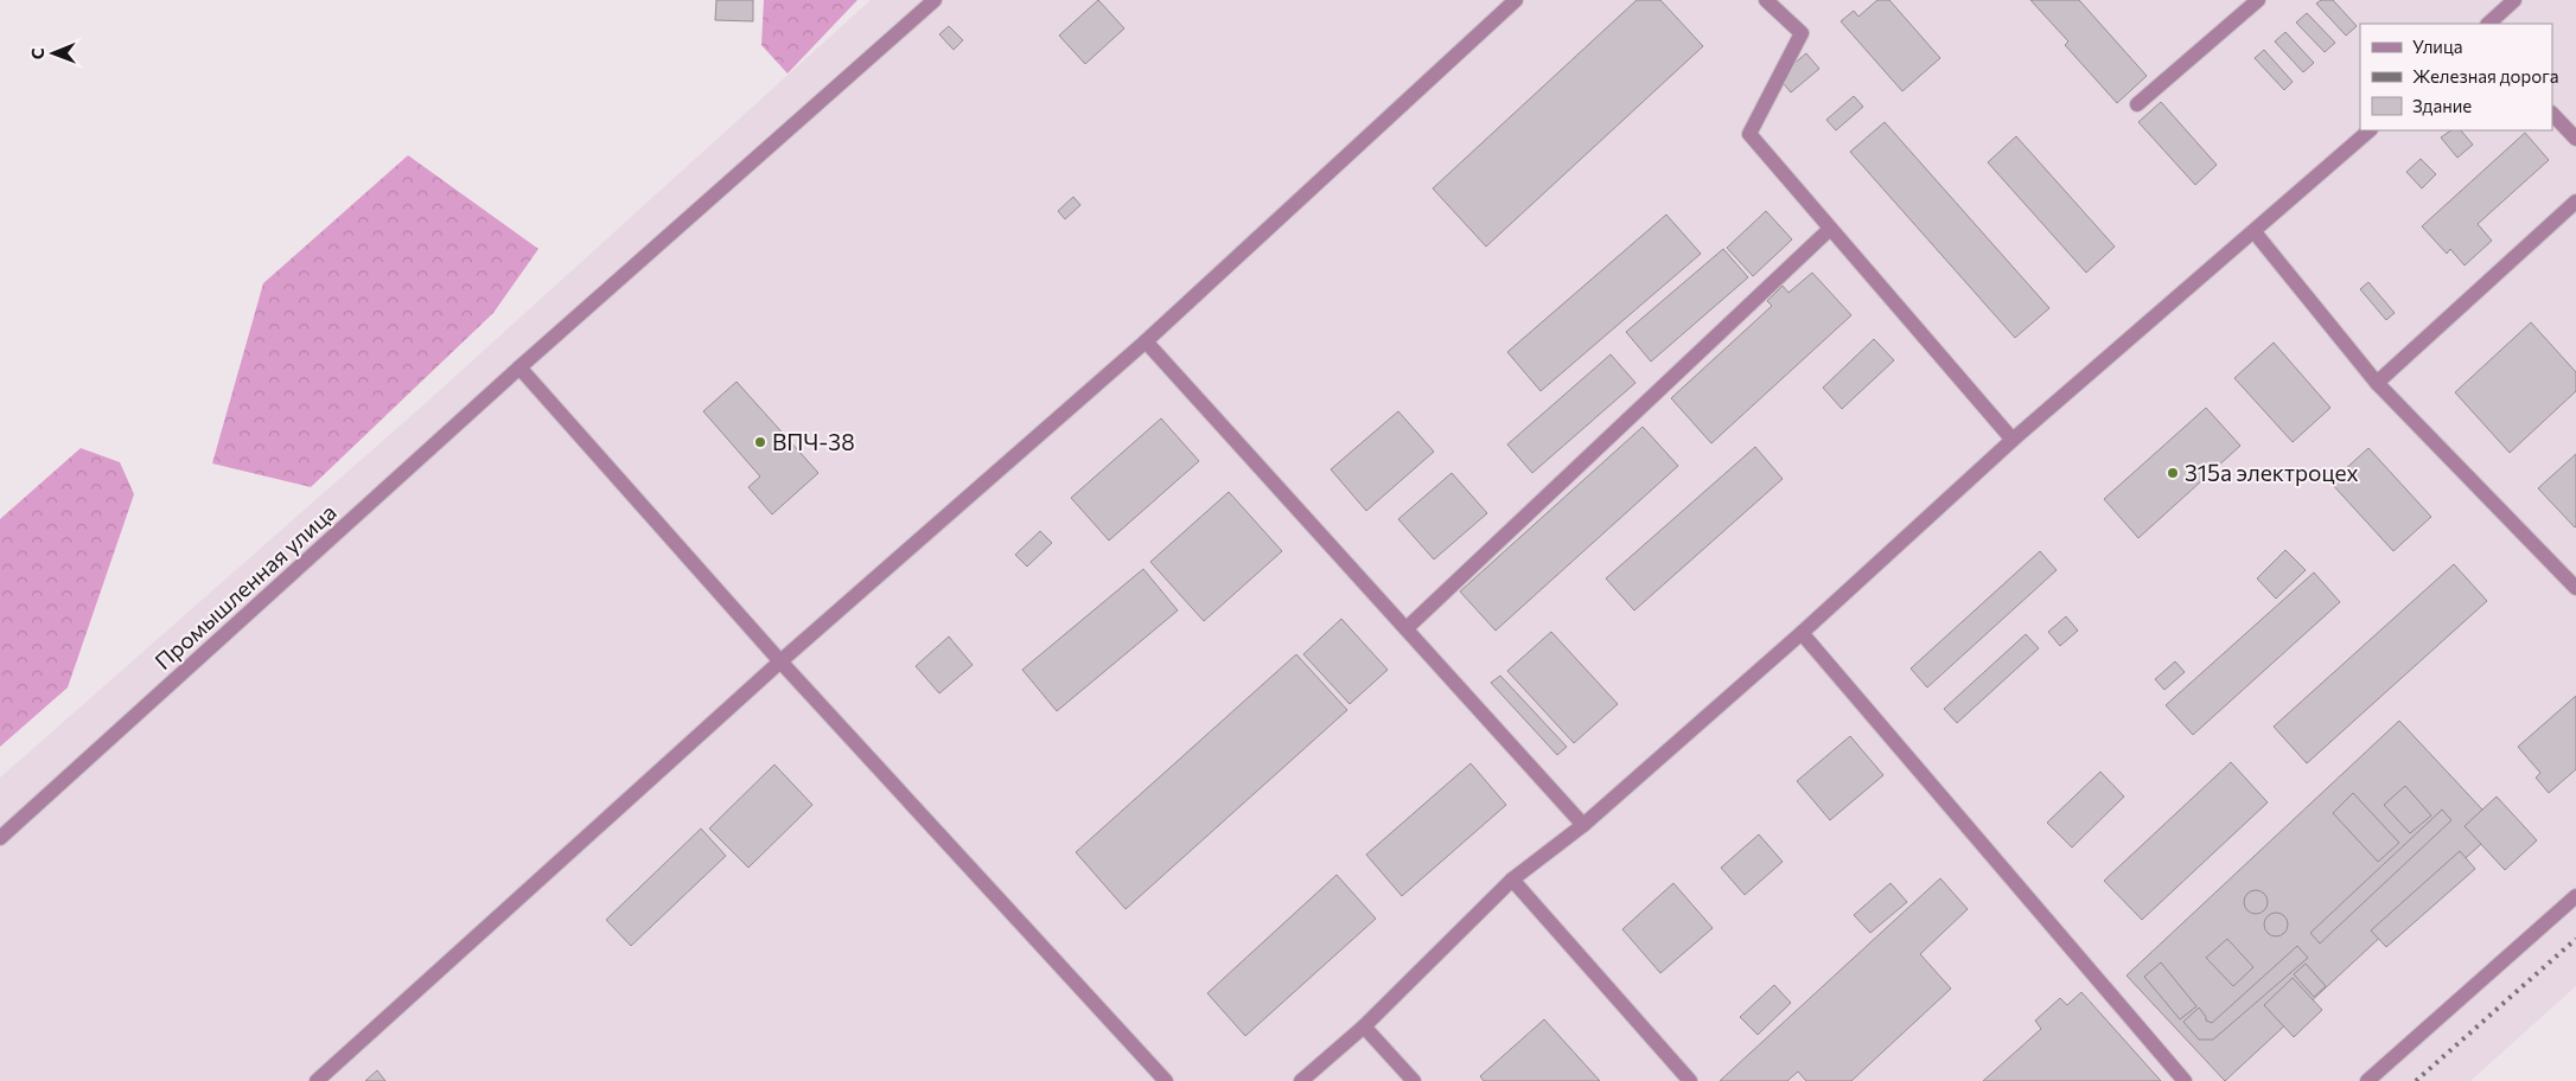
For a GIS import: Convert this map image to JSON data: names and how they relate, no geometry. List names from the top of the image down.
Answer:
{
  "streets": {
    "street": ["Промышленная улица"]
  },
  "places": ["ВПЧ-38", "315a электроцех"],
  "legend": ["Улица", "Железная дорога", "Здание"],
  "north": "left"
}
